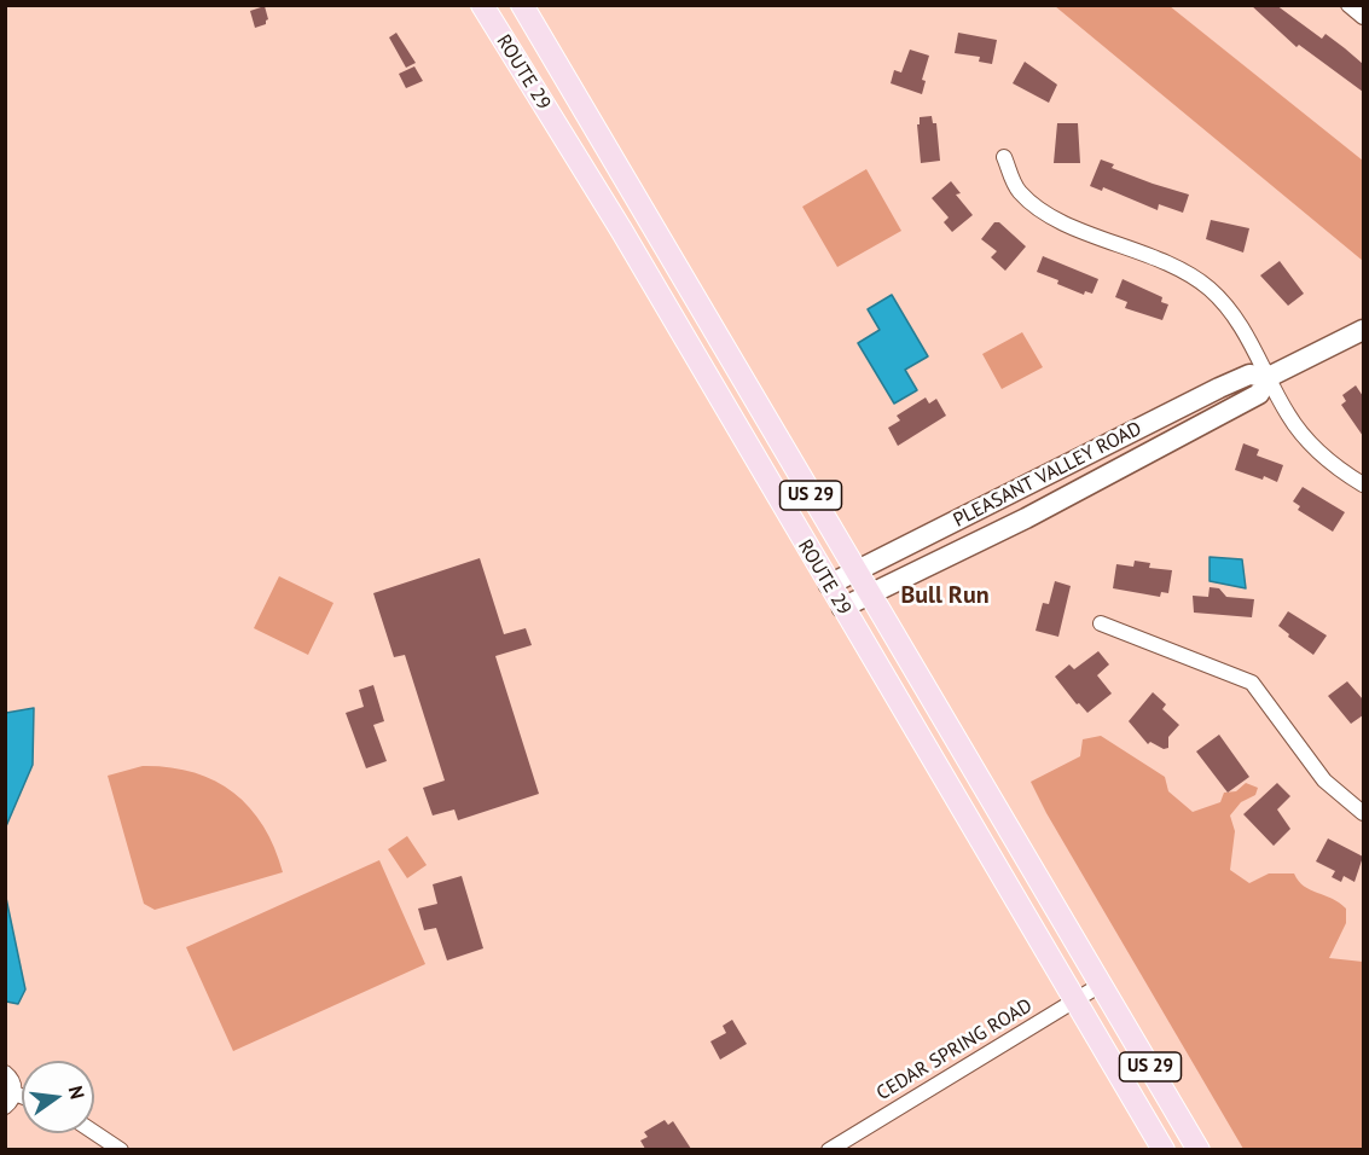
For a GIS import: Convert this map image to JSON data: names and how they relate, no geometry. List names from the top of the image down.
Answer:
{
  "streets": {
    "main road": ["ROUTE 29", "PLEASANT VALLEY ROAD", "US 29"],
    "street": ["CEDAR SPRING ROAD"]
  },
  "crossings": [
    ["ROUTE 29", "PLEASANT VALLEY ROAD"],
    ["ROUTE 29", "CEDAR SPRING ROAD"]
  ],
  "districts": ["Bull Run"],
  "north": "right"
}
